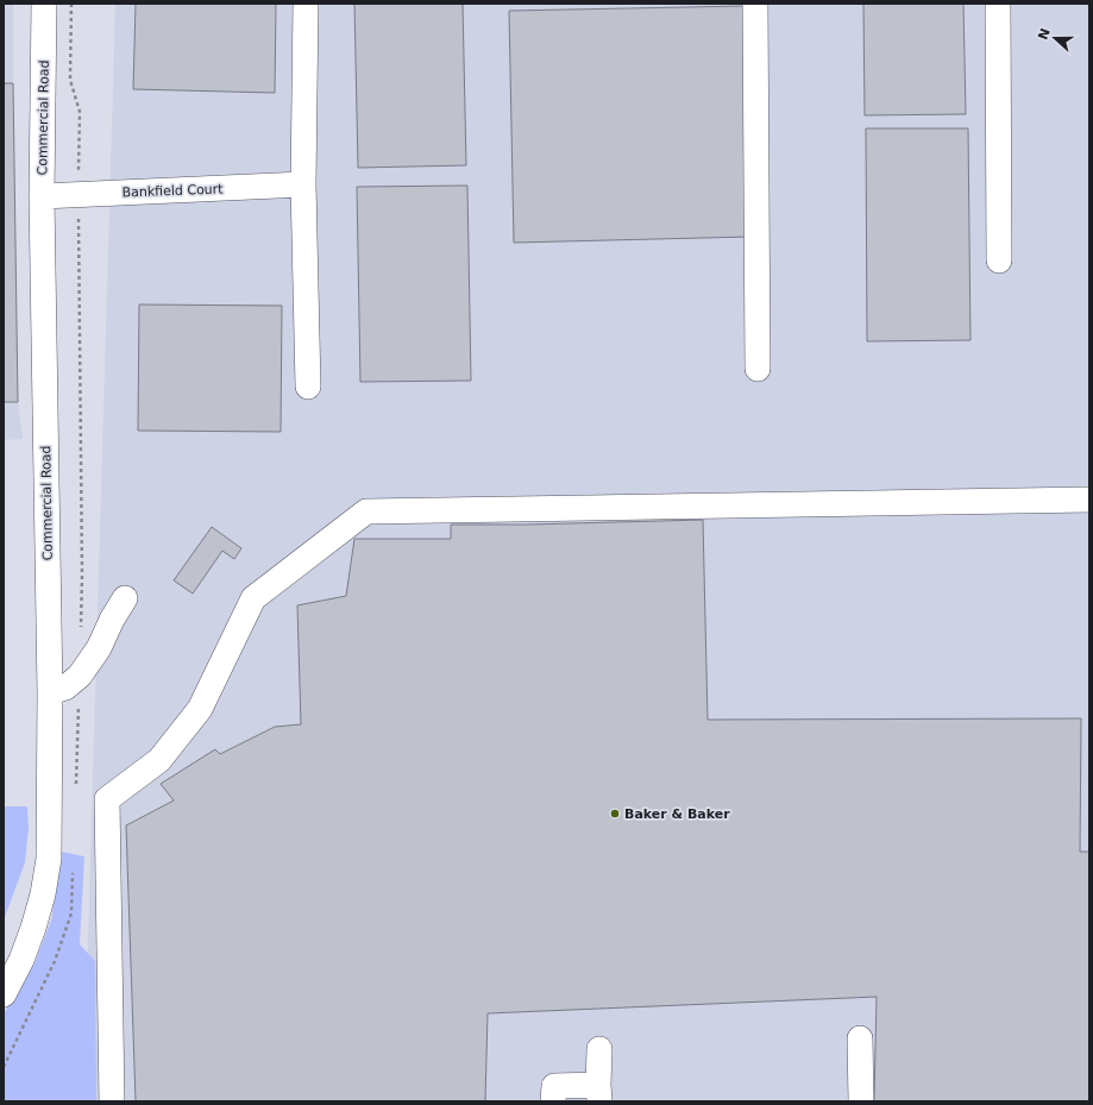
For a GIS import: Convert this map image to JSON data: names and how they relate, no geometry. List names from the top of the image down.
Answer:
{
  "streets": {
    "street": ["Commercial Road", "Bankfield Court"]
  },
  "crossings": [
    ["Commercial Road", "Bankfield Court"]
  ],
  "places": ["Baker & Baker"],
  "north": "left"
}
